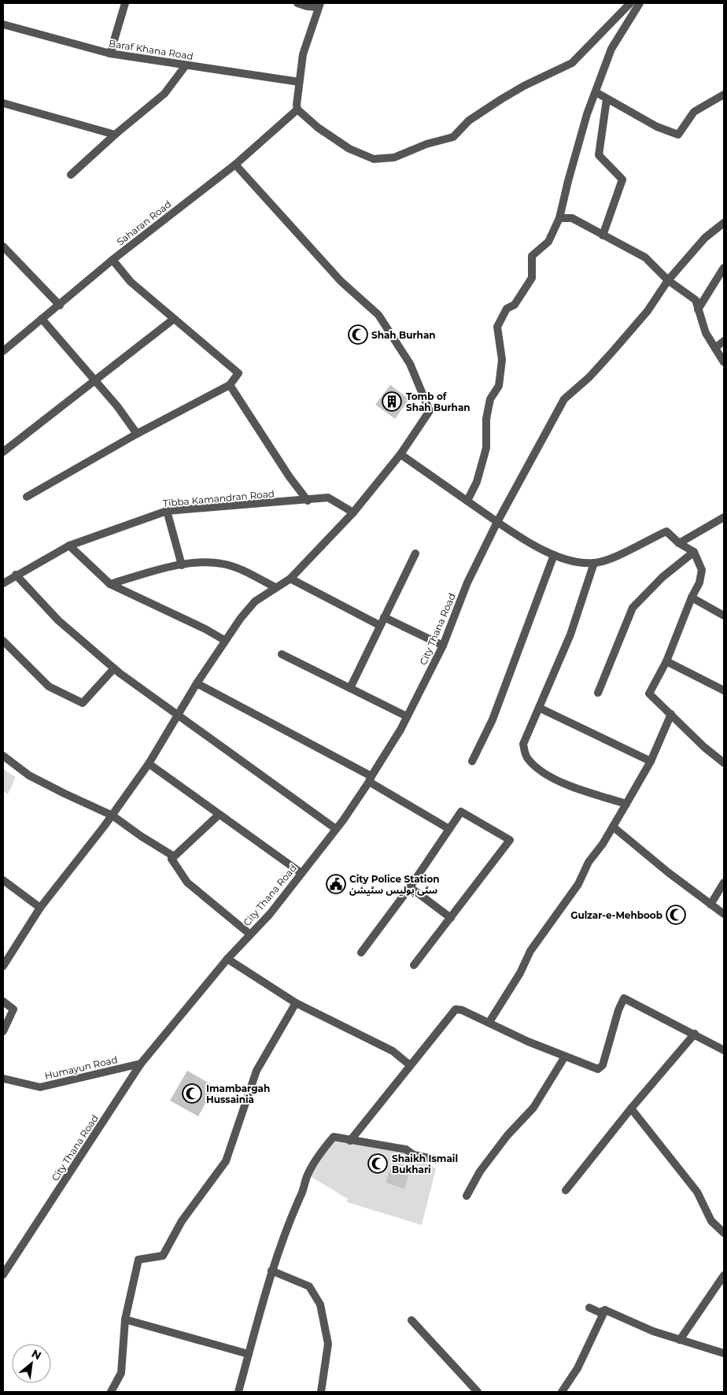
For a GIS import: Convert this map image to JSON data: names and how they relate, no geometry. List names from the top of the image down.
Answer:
{
  "streets": {
    "street": [
      "Baraf Khana Road",
      "Saharan Road",
      "Tibba Kamandran Road",
      "City Thana Road",
      "Humayun Road"
    ]
  },
  "crossings": [
    ["City Thana Road", "Humayun Road"]
  ],
  "places": {
    "mosque": [
      "Shah Burhan",
      "Gulzar-e-Mehboob",
      "Imambargah Hussainia",
      "Shaikh Ismail Bukhari"
    ],
    "building": ["Tomb of Shah Burhan"],
    "public building": ["City Police Station سٹی پولیس سٹیشن"]
  },
  "north": "top right"
}
